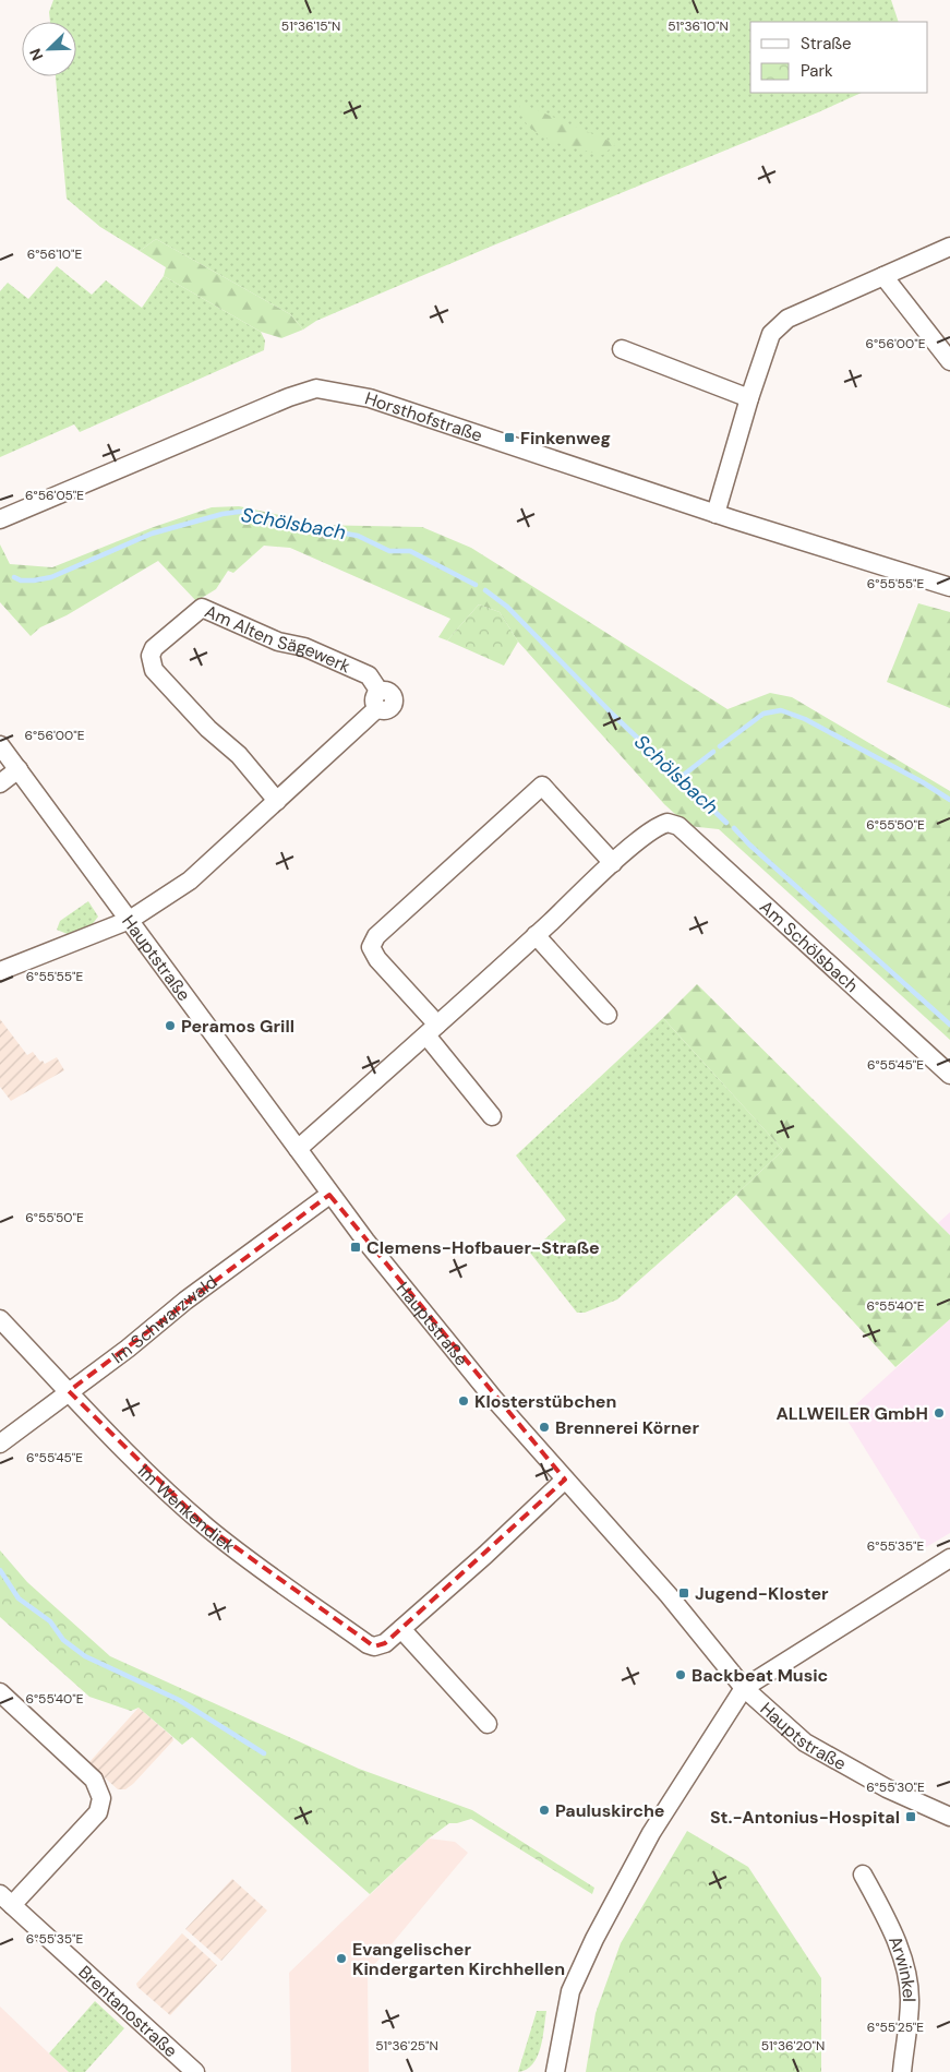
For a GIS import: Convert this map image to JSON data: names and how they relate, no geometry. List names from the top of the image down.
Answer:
{
  "streets": {
    "street": [
      "Horsthofstraße",
      "Am Alten Sägewerk",
      "Am Schölsbach",
      "Hauptstraße",
      "Im Schwarzwald",
      "Im Wenkendiek",
      "Arwinkel",
      "Brentanostraße"
    ]
  },
  "crossings": [
    ["Am Alten Sägewerk", "Hauptstraße"],
    ["Hauptstraße", "Im Schwarzwald"],
    ["Hauptstraße", "Im Wenkendiek"],
    ["Im Schwarzwald", "Im Wenkendiek"]
  ],
  "water": ["Schölsbach"],
  "places": {
    "transit": [
      "Finkenweg",
      "Clemens-Hofbauer-Straße",
      "Jugend-Kloster",
      "St.-Antonius-Hospital"
    ],
    "other": [
      "Peramos Grill",
      "Klosterstübchen",
      "ALLWEILER GmbH",
      "Brennerei Körner",
      "Backbeat Music",
      "Pauluskirche",
      "Evangelischer Kindergarten Kirchhellen"
    ]
  },
  "legend": ["Straße", "Park"],
  "north": "bottom left",
  "coordinates": [
    "51°36'15\"N",
    "51°36'10\"N",
    "6°56'10\"E",
    "6°56'00\"E",
    "6°56'05\"E",
    "6°55'55\"E",
    "6°55'50\"E",
    "6°55'45\"E",
    "6°55'40\"E",
    "6°55'35\"E",
    "6°55'30\"E",
    "6°55'25\"E",
    "51°36'25\"N",
    "51°36'20\"N"
  ]
}
